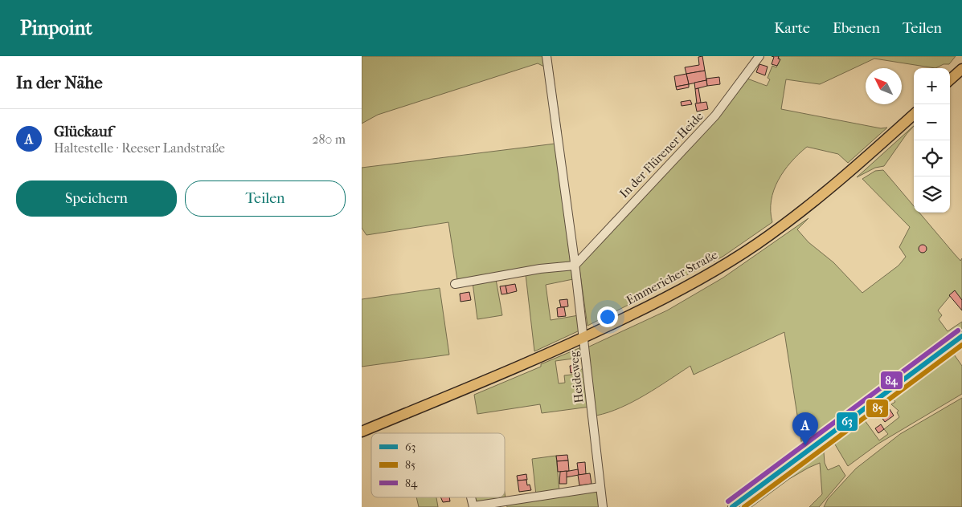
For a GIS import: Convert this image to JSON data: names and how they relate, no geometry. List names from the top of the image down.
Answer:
{
  "streets": {
    "main road": ["Emmericher Straße"],
    "street": ["In der Flürener Heide", "Heideweg"]
  },
  "crossings": [
    ["In der Flürener Heide", "Heideweg"],
    ["Emmericher Straße", "Heideweg"]
  ],
  "lines": ["transit line 84", "transit line 63", "transit line 85"],
  "legend": ["63", "85", "84"],
  "north": "top left",
  "page": {
    "header": "Pinpoint",
    "nav": ["Karte", "Ebenen", "Teilen"],
    "heading": "In der Nähe",
    "map_buttons": ["+", "−"],
    "list": [
      {
        "mark": "A",
        "name": "Glückauf",
        "note": "Haltestelle · Reeser Landstraße",
        "value": "280 m"
      }
    ],
    "buttons": ["Speichern", "Teilen"],
    "pins": "A"
  }
}
